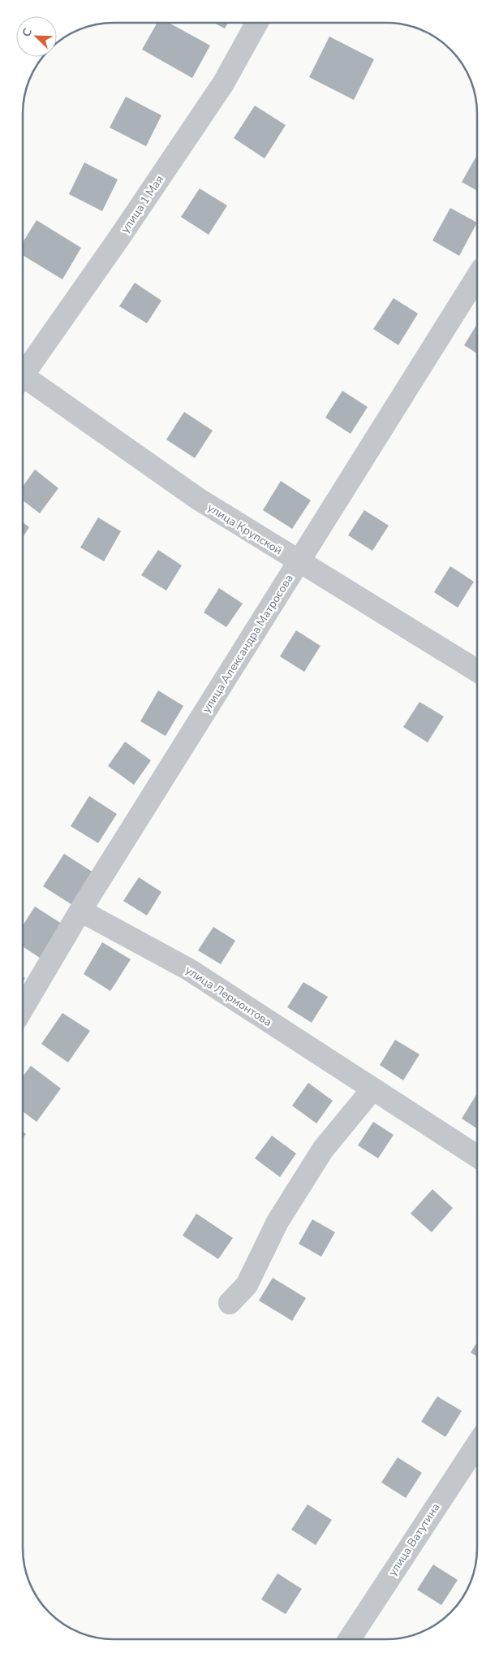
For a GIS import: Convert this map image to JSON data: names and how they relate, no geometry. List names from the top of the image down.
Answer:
{
  "streets": {
    "street": [
      "улица 1 Мая",
      "улица Крупской",
      "улица Александра Матросова",
      "улица Лермонтова",
      "улица Ватутина"
    ]
  },
  "crossings": [
    ["улица Крупской", "улица Александра Матросова"],
    ["улица Александра Матросова", "улица Лермонтова"]
  ],
  "north": "top left"
}
